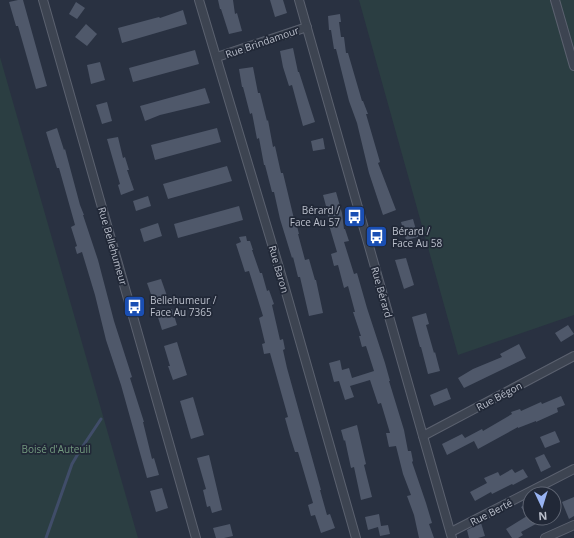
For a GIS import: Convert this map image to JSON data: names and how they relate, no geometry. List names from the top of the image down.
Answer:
{
  "streets": {
    "street": [
      "Rue Brindamour",
      "Rue Bellehumeur",
      "Rue Baron",
      "Rue Bérard",
      "Rue Bégon",
      "Rue Berté"
    ]
  },
  "crossings": [
    ["Rue Brindamour", "Rue Baron"],
    ["Rue Brindamour", "Rue Bérard"],
    ["Rue Bérard", "Rue Bégon"],
    ["Rue Bérard", "Rue Berté"]
  ],
  "parks": ["Boisé d'Auteuil"],
  "places": {
    "bus stop": ["Bérard / Face Au 57", "Bérard / Face Au 58", "Bellehumeur / Face Au 7365"]
  },
  "north": "bottom"
}
